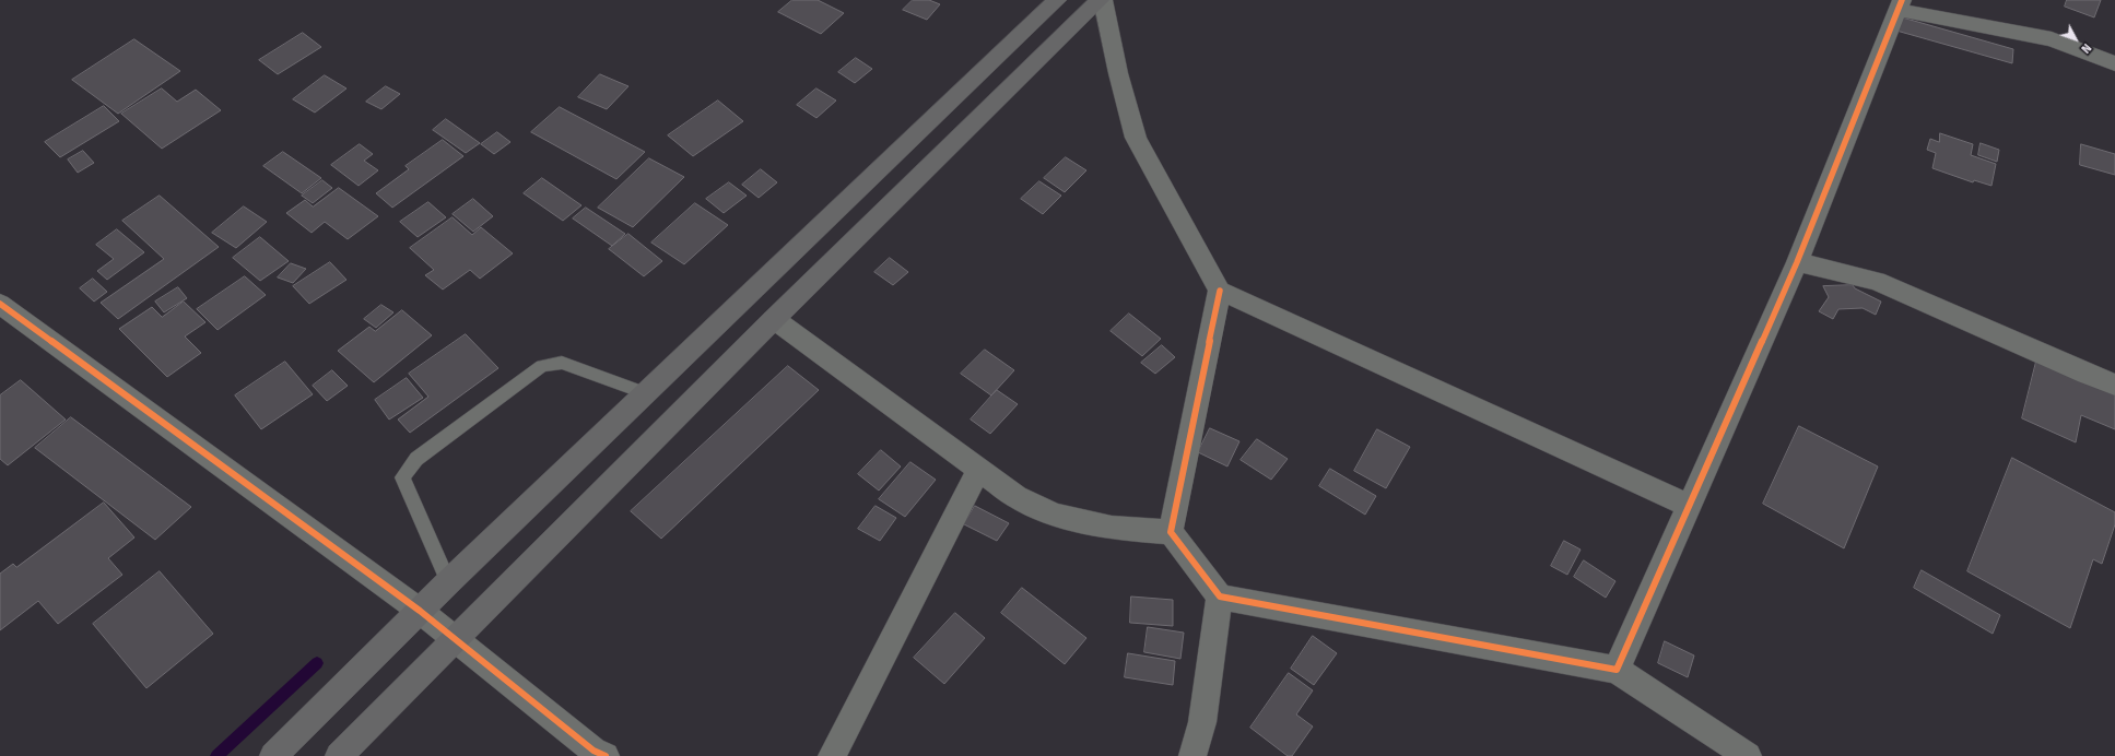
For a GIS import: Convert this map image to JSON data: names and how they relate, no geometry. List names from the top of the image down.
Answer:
{
  "north": "bottom right"
}
